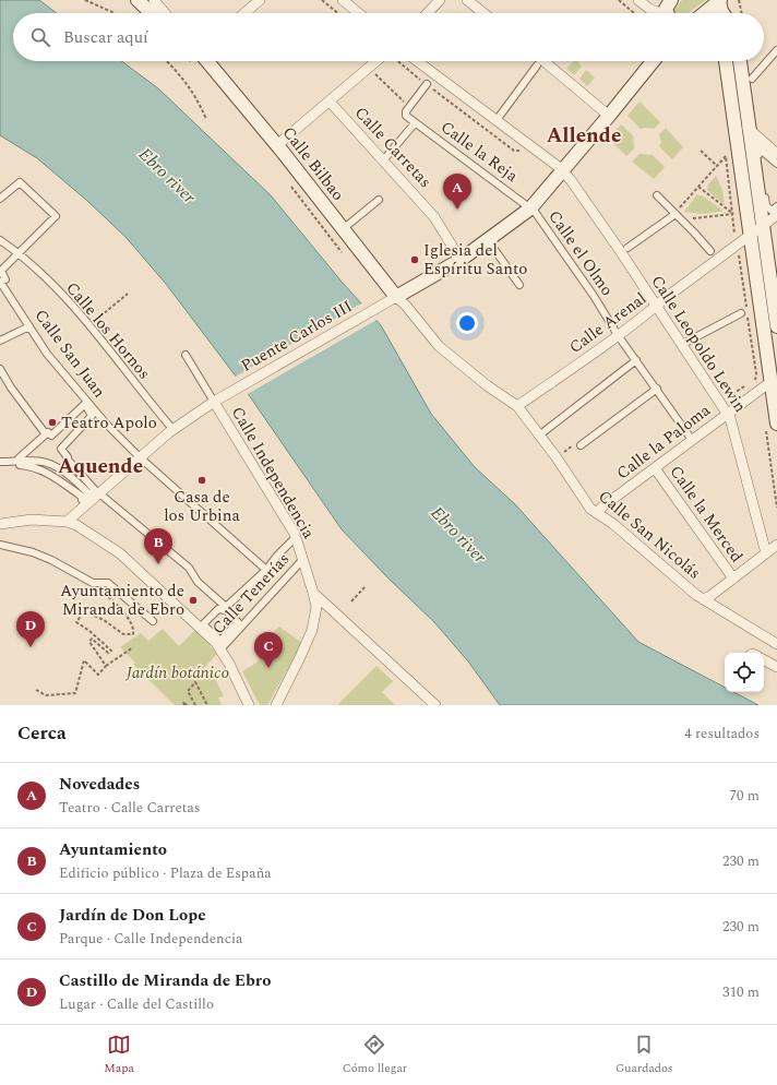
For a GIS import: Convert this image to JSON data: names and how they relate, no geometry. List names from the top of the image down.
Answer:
{
  "streets": {
    "main road": ["Calle Bilbao"],
    "street": [
      "Calle Carretas",
      "Calle la Reja",
      "Calle el Olmo",
      "Calle Arenal",
      "Calle los Hornos",
      "Puente Carlos III",
      "Calle Leopoldo Lewin",
      "Calle San Juan",
      "Calle la Paloma",
      "Calle Independencia",
      "Calle la Merced",
      "Calle San Nicolás",
      "Calle Tenerías"
    ]
  },
  "crossings": [
    ["Calle Carretas", "Calle la Reja"],
    ["Calle Bilbao", "Puente Carlos III"],
    ["Calle Bilbao", "Calle San Nicolás"],
    ["Calle el Olmo", "Calle Arenal"],
    ["Calle el Olmo", "Calle la Paloma"],
    ["Calle Arenal", "Calle Leopoldo Lewin"],
    ["Calle Arenal", "Calle San Nicolás"],
    ["Calle los Hornos", "Puente Carlos III"],
    ["Puente Carlos III", "Calle San Juan"],
    ["Puente Carlos III", "Calle Independencia"],
    ["Puente Carlos III", "Calle San Nicolás"],
    ["Calle Leopoldo Lewin", "Calle la Paloma"],
    ["Calle la Paloma", "Calle la Merced"],
    ["Calle la Paloma", "Calle San Nicolás"],
    ["Calle Independencia", "Calle Tenerías"]
  ],
  "districts": ["Allende", "Aquende"],
  "water": ["Ebro river"],
  "parks": ["Jardín botánico"],
  "places": [
    "Iglesia del Espíritu Santo",
    "Teatro Apolo",
    "Casa de los Urbina",
    "Ayuntamiento de Miranda de Ebro"
  ],
  "page": {
    "search": "Buscar aquí",
    "pins": [
      "A",
      "B",
      "D",
      "C"
    ],
    "heading": ["Cerca", "4 resultados"],
    "list": [
      {
        "mark": "A",
        "name": "Novedades",
        "note": "Teatro · Calle Carretas",
        "value": "70 m"
      },
      {
        "mark": "B",
        "name": "Ayuntamiento",
        "note": "Edificio público · Plaza de España",
        "value": "230 m"
      },
      {
        "mark": "C",
        "name": "Jardín de Don Lope",
        "note": "Parque · Calle Independencia",
        "value": "230 m"
      },
      {
        "mark": "D",
        "name": "Castillo de Miranda de Ebro",
        "note": "Lugar · Calle del Castillo",
        "value": "310 m"
      }
    ],
    "nav": ["Mapa", "Cómo llegar", "Guardados"]
  }
}
